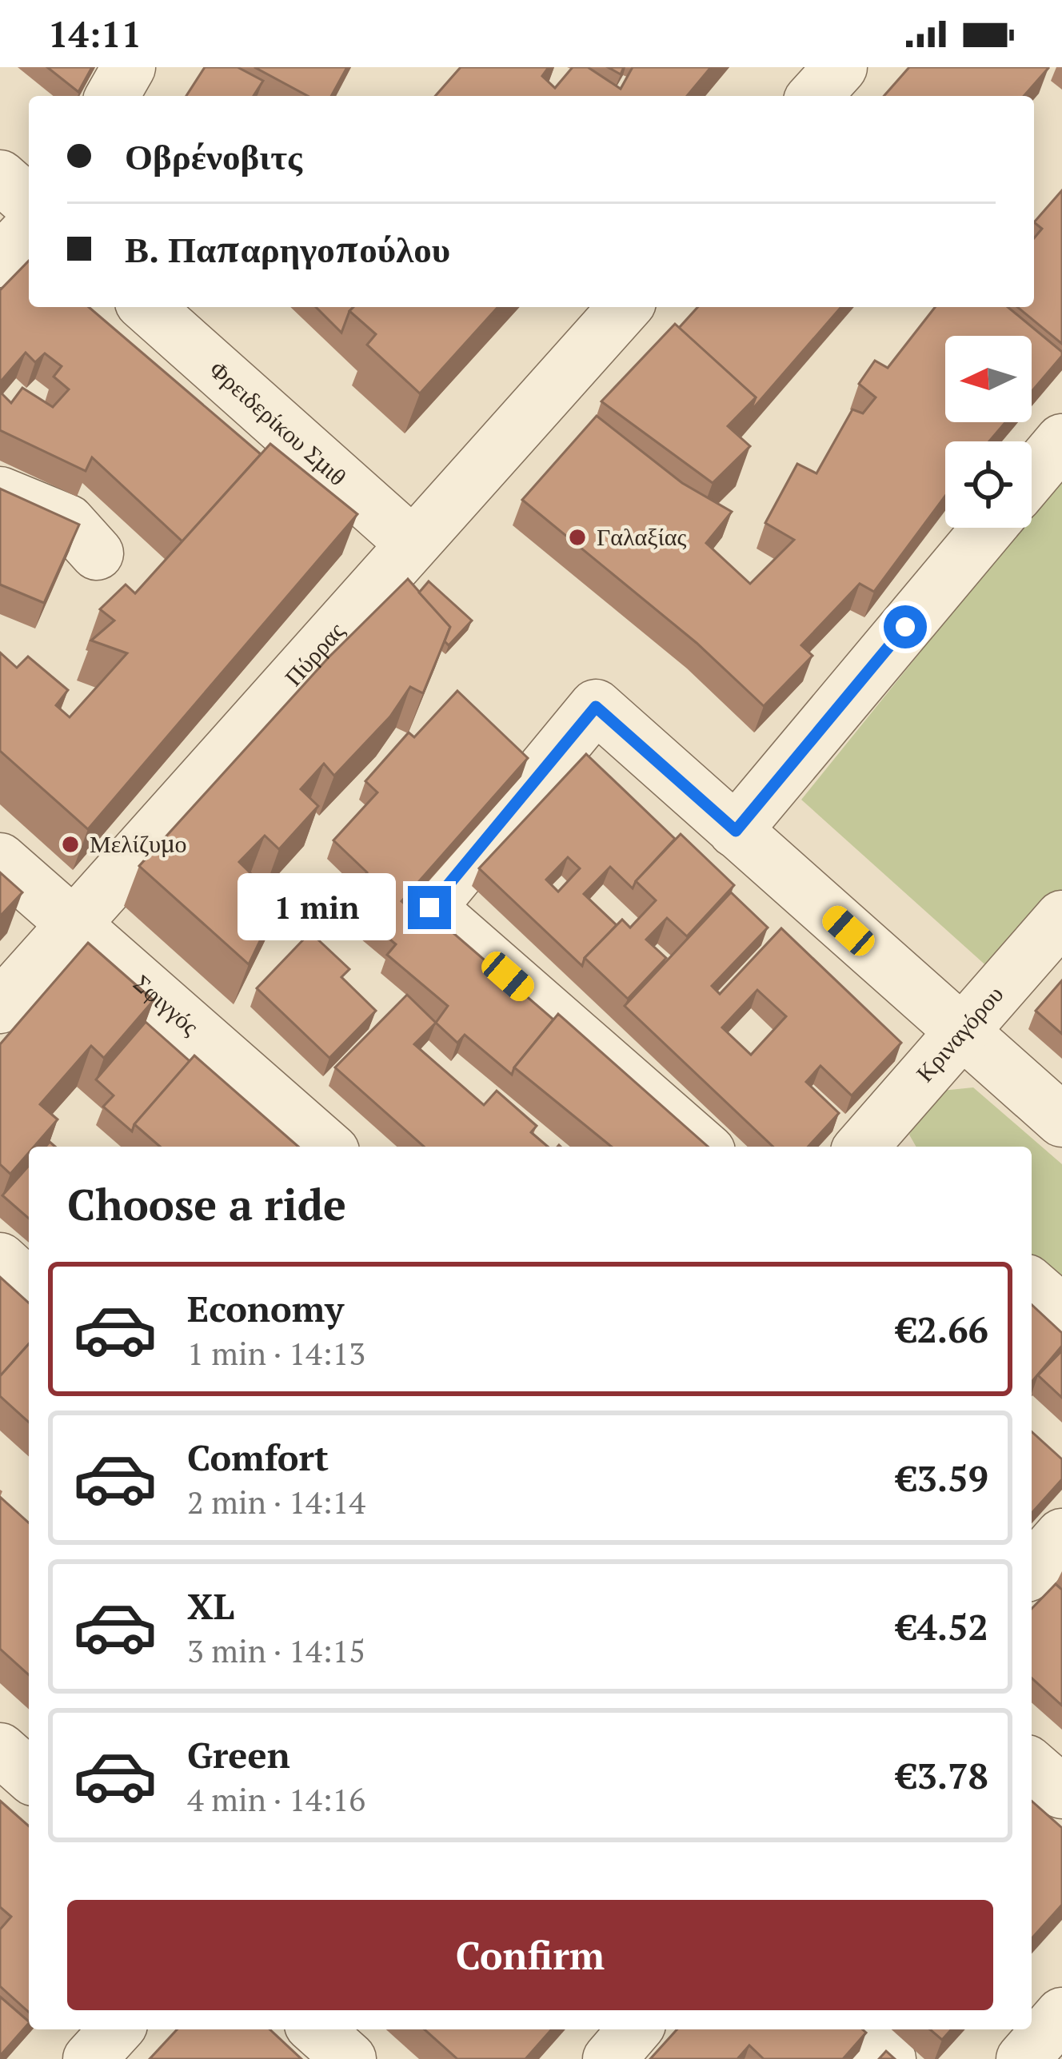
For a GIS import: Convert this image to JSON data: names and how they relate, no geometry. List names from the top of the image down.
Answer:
{
  "streets": {
    "street": [
      "Φρειδερίκου Σμιθ",
      "Πύρρας",
      "Σφιγγός",
      "Κριναγόρου"
    ]
  },
  "crossings": [
    ["Φρειδερίκου Σμιθ", "Πύρρας"],
    ["Πύρρας", "Σφιγγός"]
  ],
  "places": ["Γαλαξίας", "Μελίζυμο"],
  "north": "left",
  "page": {
    "status": "14:11",
    "banner": ["Οβρένοβιτς", "Β. Παπαρηγοπούλου"],
    "bubble": "1 min",
    "heading": "Choose a ride",
    "list": [
      {
        "name": "Economy",
        "note": "1 min · 14:13",
        "value": "€2.66"
      },
      {
        "name": "Comfort",
        "note": "2 min · 14:14",
        "value": "€3.59"
      },
      {
        "name": "XL",
        "note": "3 min · 14:15",
        "value": "€4.52"
      },
      {
        "name": "Green",
        "note": "4 min · 14:16",
        "value": "€3.78"
      }
    ],
    "buttons": "Confirm"
  }
}
